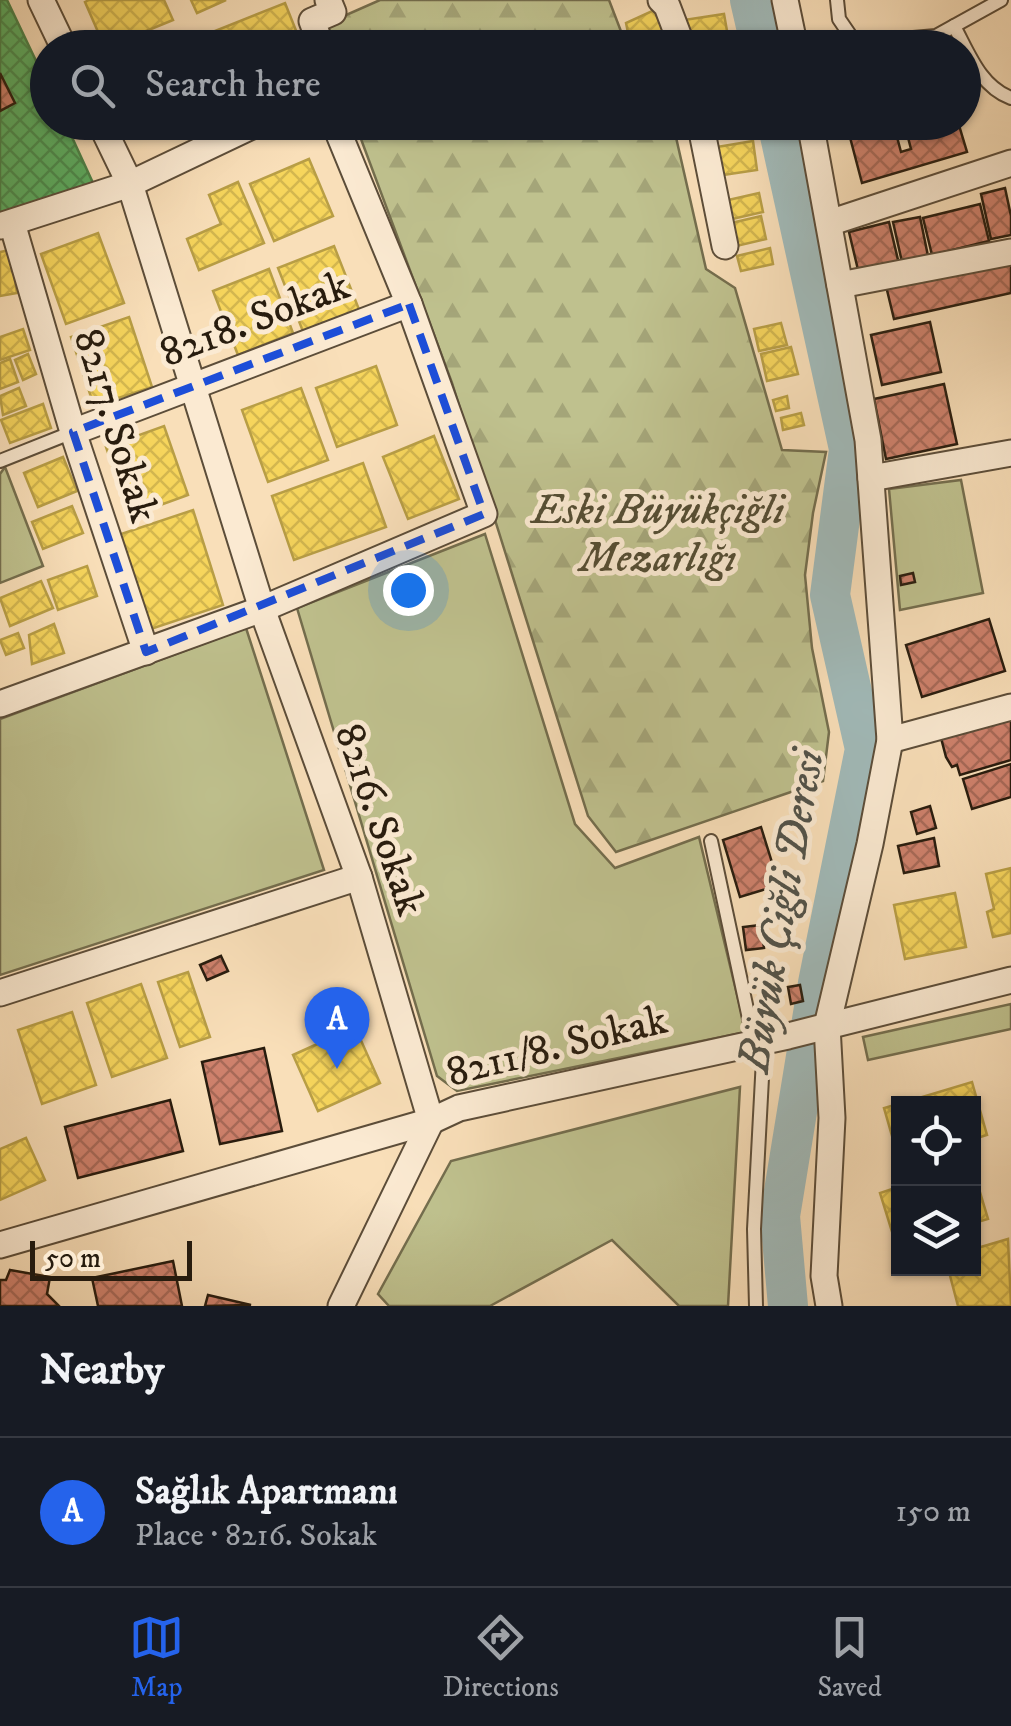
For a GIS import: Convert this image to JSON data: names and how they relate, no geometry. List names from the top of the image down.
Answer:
{
  "streets": {
    "street": [
      "8218. Sokak",
      "8217. Sokak",
      "8216. Sokak",
      "8211/8. Sokak"
    ]
  },
  "crossings": [
    ["8218. Sokak", "8217. Sokak"],
    ["8218. Sokak", "8216. Sokak"],
    ["8216. Sokak", "8211/8. Sokak"]
  ],
  "water": ["Büyük Çiğli Deresi"],
  "parks": ["Eski Büyükçiğli Mezarlığı"],
  "scale_bar": "50 m",
  "page": {
    "search": "Search here",
    "pins": "A",
    "scale": "50 m",
    "heading": "Nearby",
    "list": [
      {
        "mark": "A",
        "name": "Sağlık Apartmanı",
        "note": "Place · 8216. Sokak",
        "value": "150 m"
      }
    ],
    "nav": ["Map", "Directions", "Saved"]
  }
}
